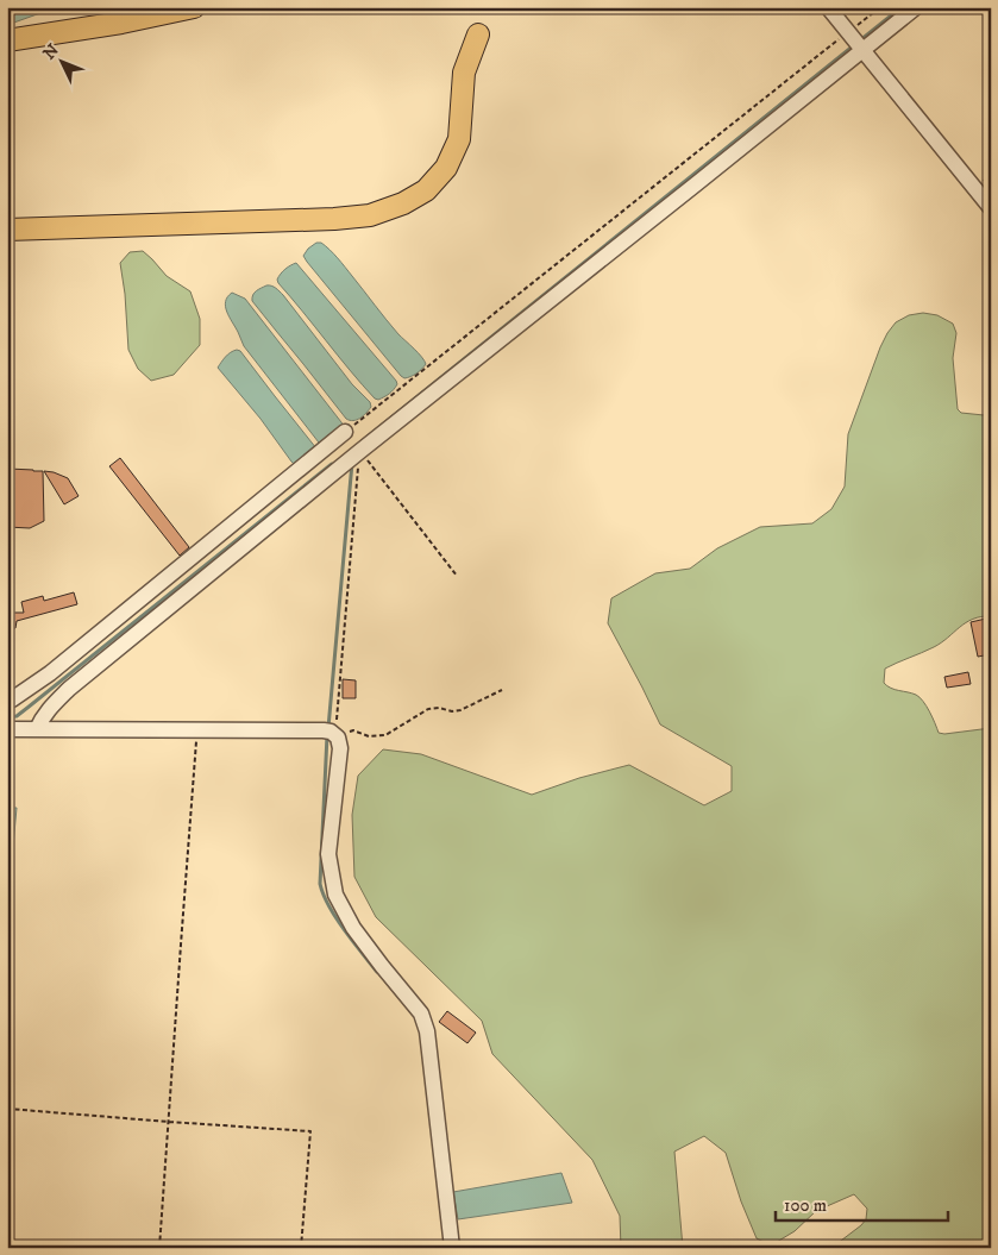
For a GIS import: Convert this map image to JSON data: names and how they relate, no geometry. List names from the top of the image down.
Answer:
{
  "scale_bar": "100 m",
  "north": "top left"
}
